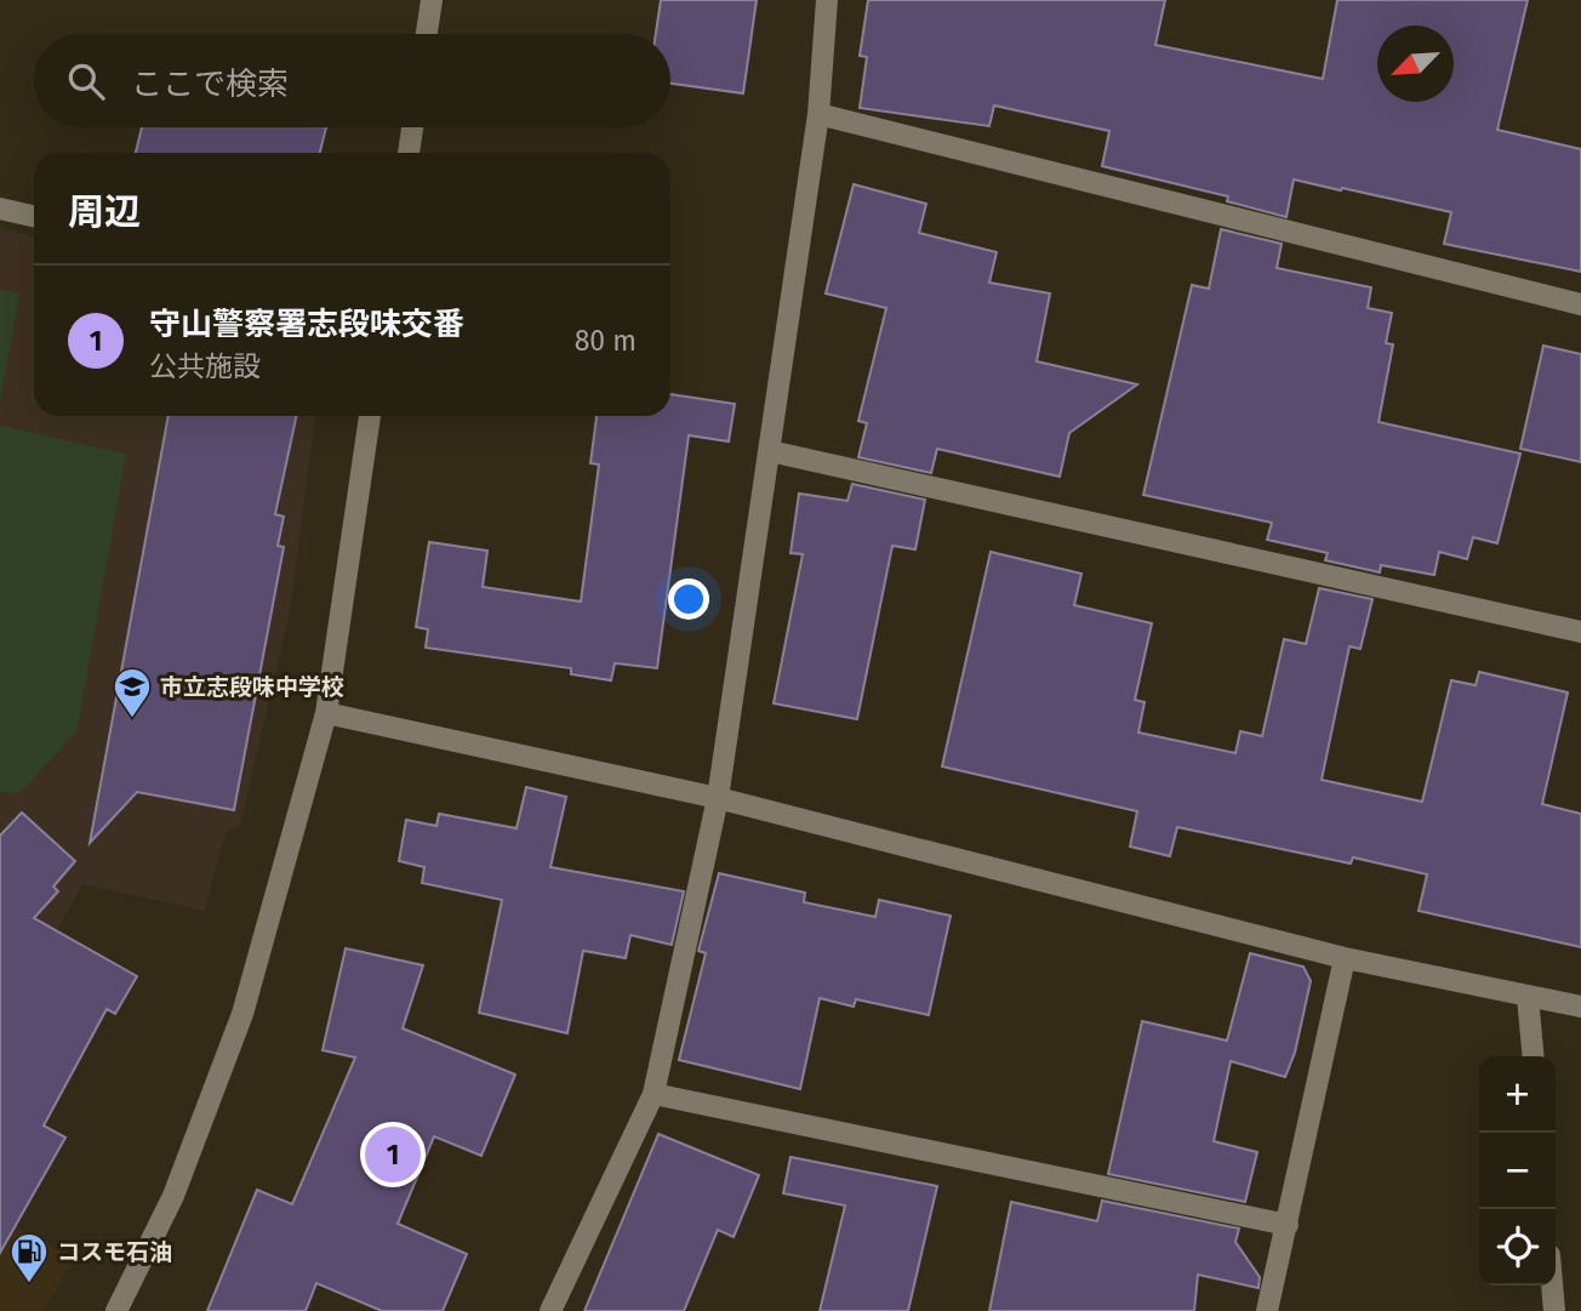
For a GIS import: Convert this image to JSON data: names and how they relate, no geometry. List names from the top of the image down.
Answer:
{
  "places": {
    "school or university": ["市立志段味中学校"],
    "fuel station": ["コスモ石油"]
  },
  "north": "bottom left",
  "page": {
    "search": "ここで検索",
    "heading": "周辺",
    "list": [
      {
        "mark": "1",
        "name": "守山警察署志段味交番",
        "note": "公共施設",
        "value": "80 m"
      }
    ],
    "map_buttons": ["+", "−"],
    "pins": "1"
  }
}
